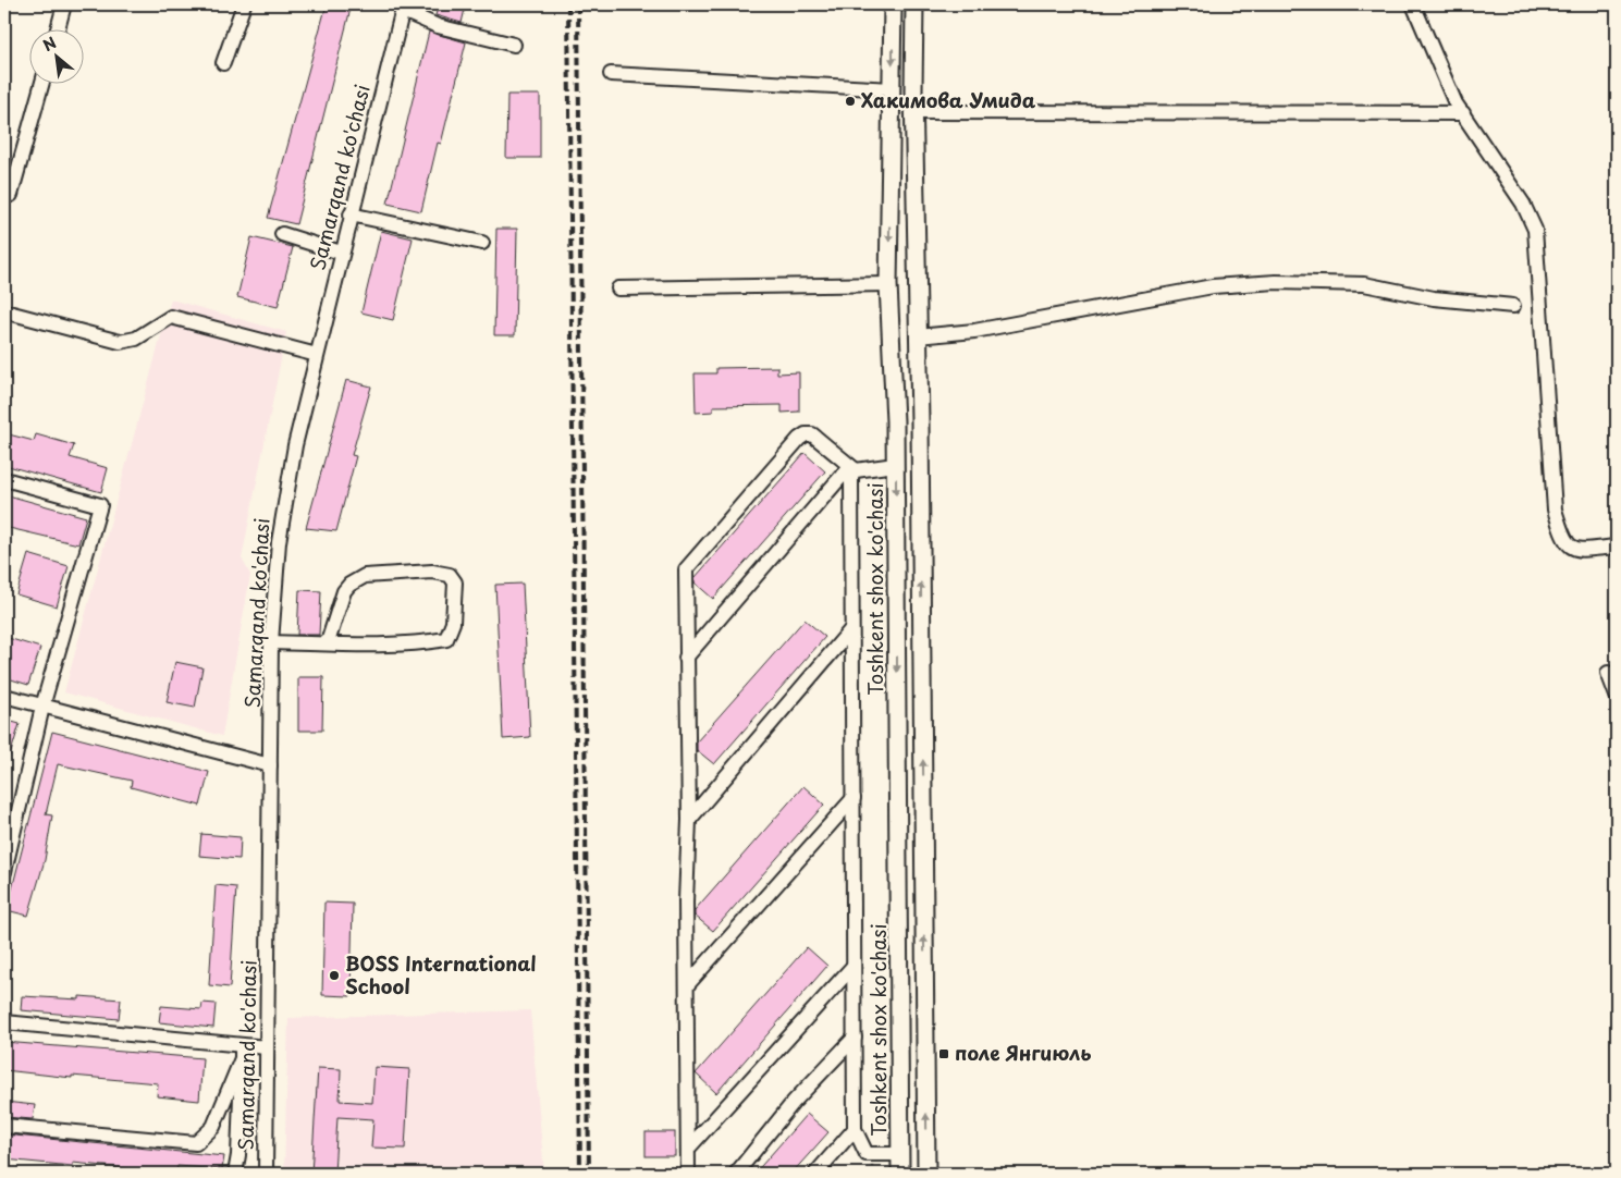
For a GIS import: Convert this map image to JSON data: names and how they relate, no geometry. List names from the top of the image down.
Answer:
{
  "streets": {
    "main road": ["Toshkent shox ko'chasi"],
    "street": ["Samarqand ko'chasi"]
  },
  "places": {
    "other": ["Хакимова Умида", "BOSS International School"],
    "transit": ["поле Янгиюль"]
  },
  "north": "top left"
}
